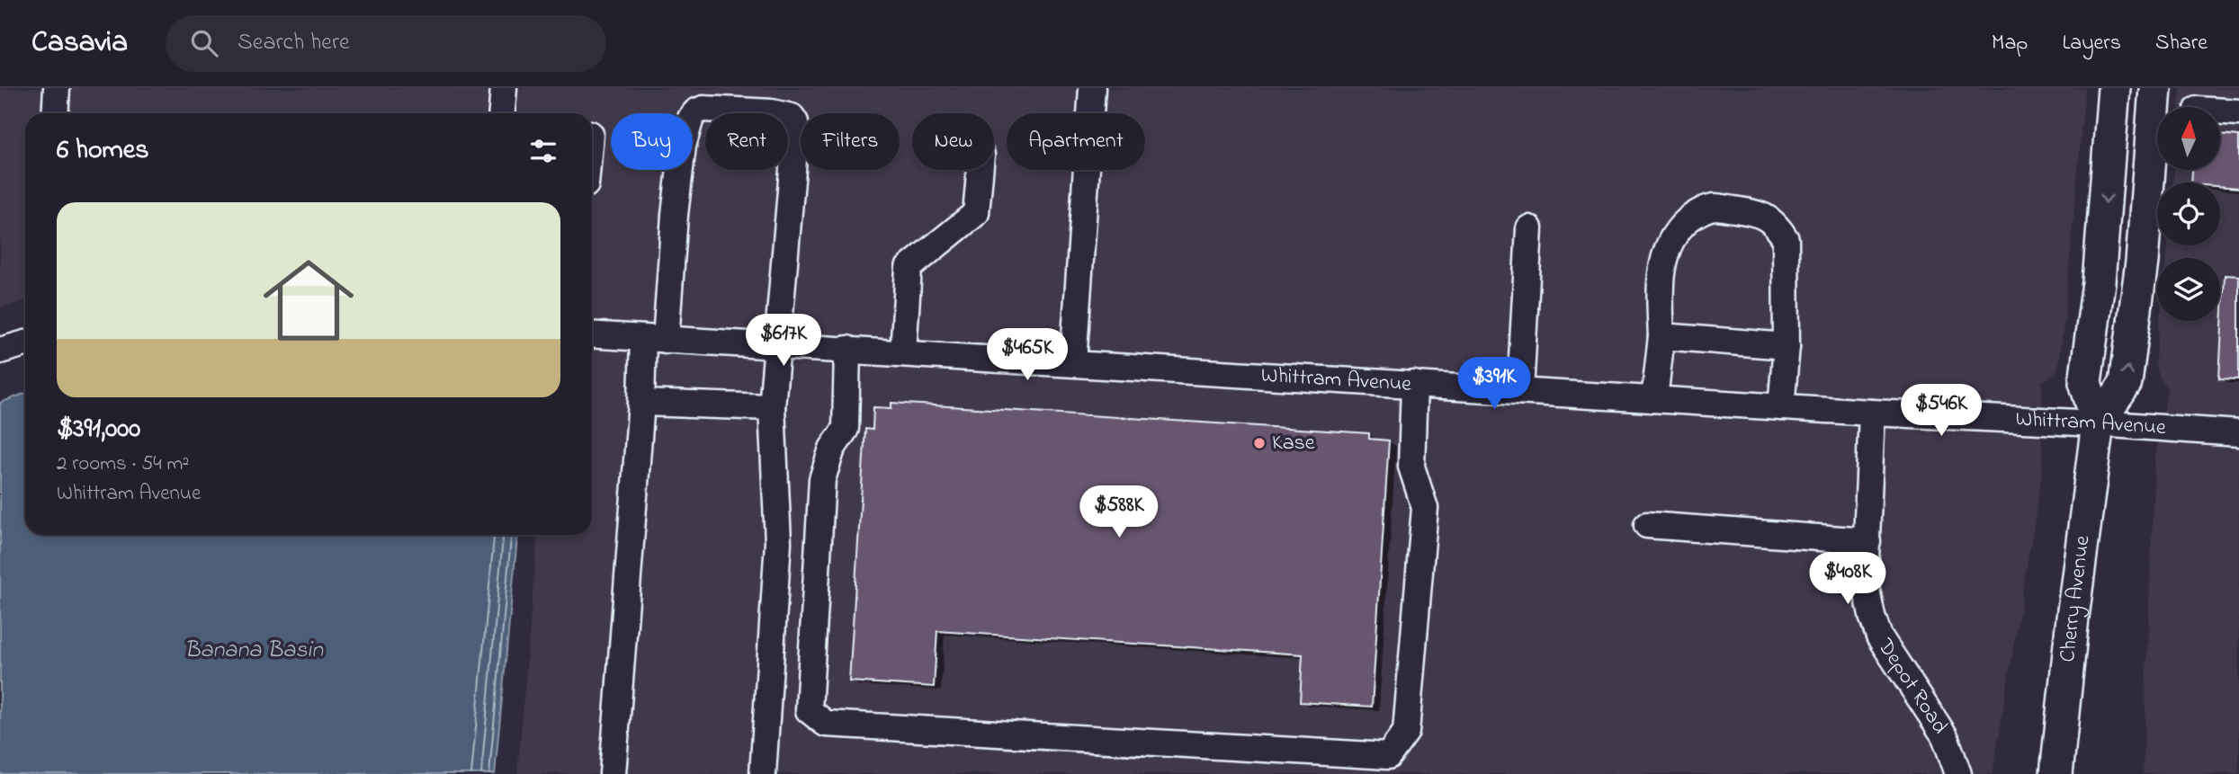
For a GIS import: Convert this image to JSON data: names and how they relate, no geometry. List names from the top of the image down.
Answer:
{
  "streets": {
    "main road": ["Cherry Avenue"],
    "street": ["Whittram Avenue", "Depot Road"]
  },
  "crossings": [
    ["Whittram Avenue", "Cherry Avenue"],
    ["Whittram Avenue", "Depot Road"]
  ],
  "water": ["Banana Basin"],
  "places": ["Kase"],
  "north": "top",
  "page": {
    "header": "Casavia",
    "search": "Search here",
    "nav": ["Map", "Layers", "Share"],
    "chip": [
      "Buy",
      "Rent",
      "Filters",
      "New",
      "Apartment"
    ],
    "heading": "6 homes",
    "list": [
      {
        "name": "$391,000",
        "note": "2 rooms · 54 m² · Whittram Avenue"
      }
    ],
    "price": [
      "$617K",
      "$465K",
      "$391K",
      "$546K",
      "$588K",
      "$408K"
    ]
  }
}
